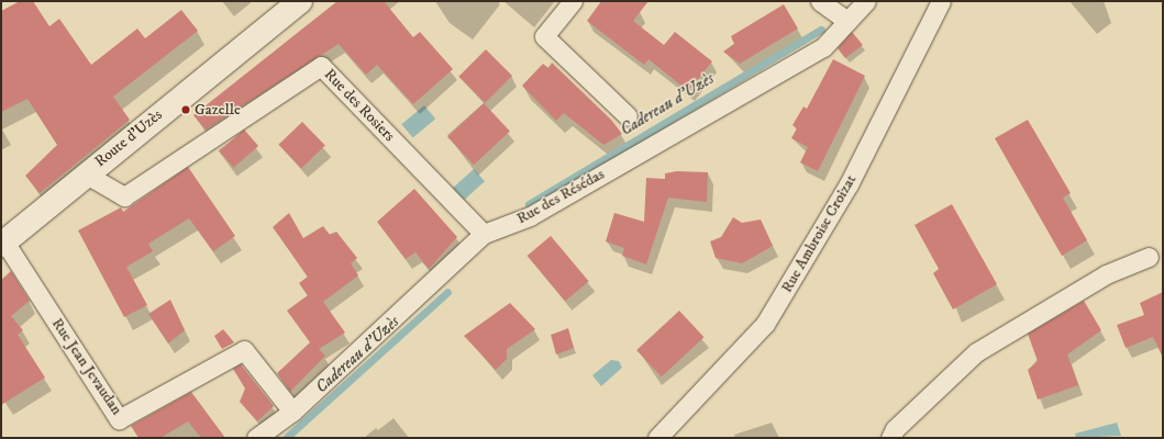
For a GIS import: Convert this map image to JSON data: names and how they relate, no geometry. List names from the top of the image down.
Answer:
{
  "streets": {
    "main road": ["Route d'Uzès"],
    "street": [
      "Rue des Rosiers",
      "Rue des Résédas",
      "Rue Ambroise Croizat",
      "Rue Jean Jevaudan"
    ]
  },
  "crossings": [
    ["Rue des Rosiers", "Route d'Uzès"],
    ["Rue des Rosiers", "Rue des Résédas"],
    ["Route d'Uzès", "Rue Jean Jevaudan"],
    ["Rue des Résédas", "Rue Jean Jevaudan"]
  ],
  "water": ["Cadereau d'Uzès"],
  "places": ["Gazelle"]
}
